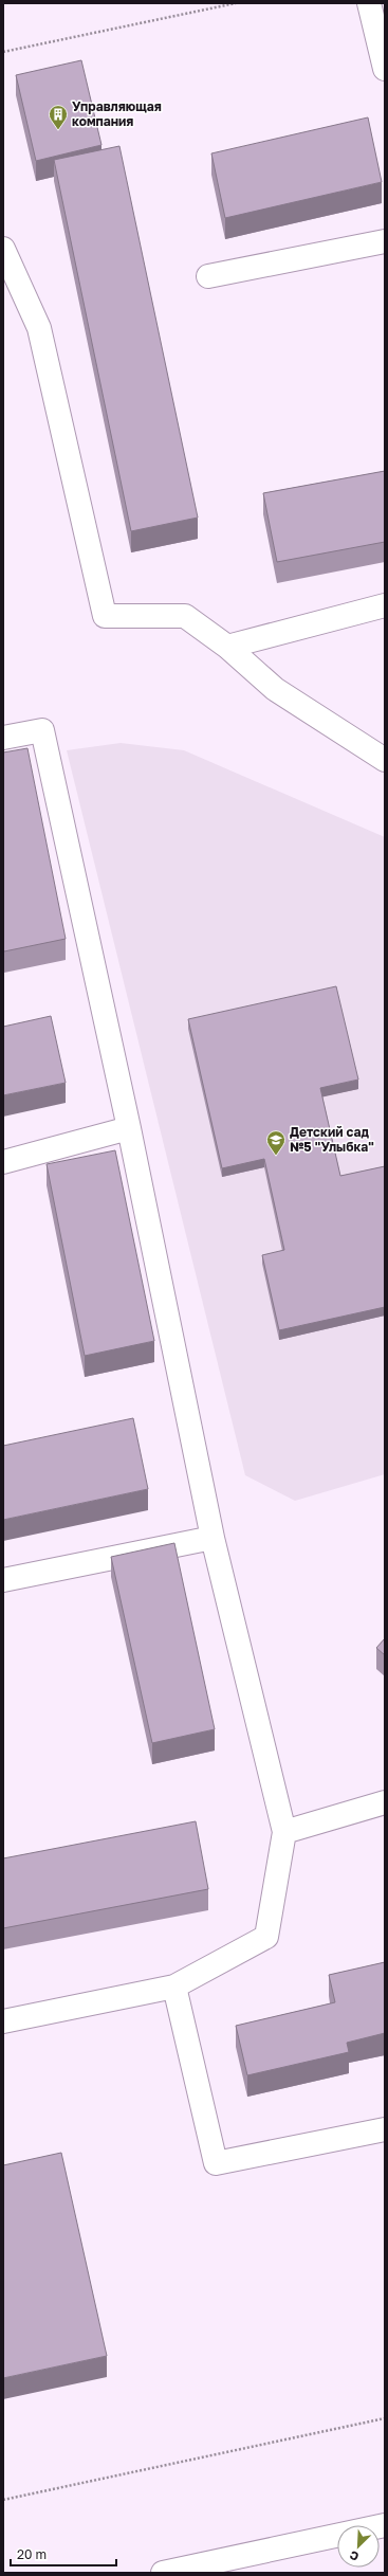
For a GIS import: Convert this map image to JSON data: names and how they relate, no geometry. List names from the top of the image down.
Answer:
{
  "places": {
    "building": ["Управляющая компания"],
    "school or university": ["Детский сад №5 \"Улыбка\""]
  },
  "scale_bar": "20 m",
  "north": "bottom left"
}
